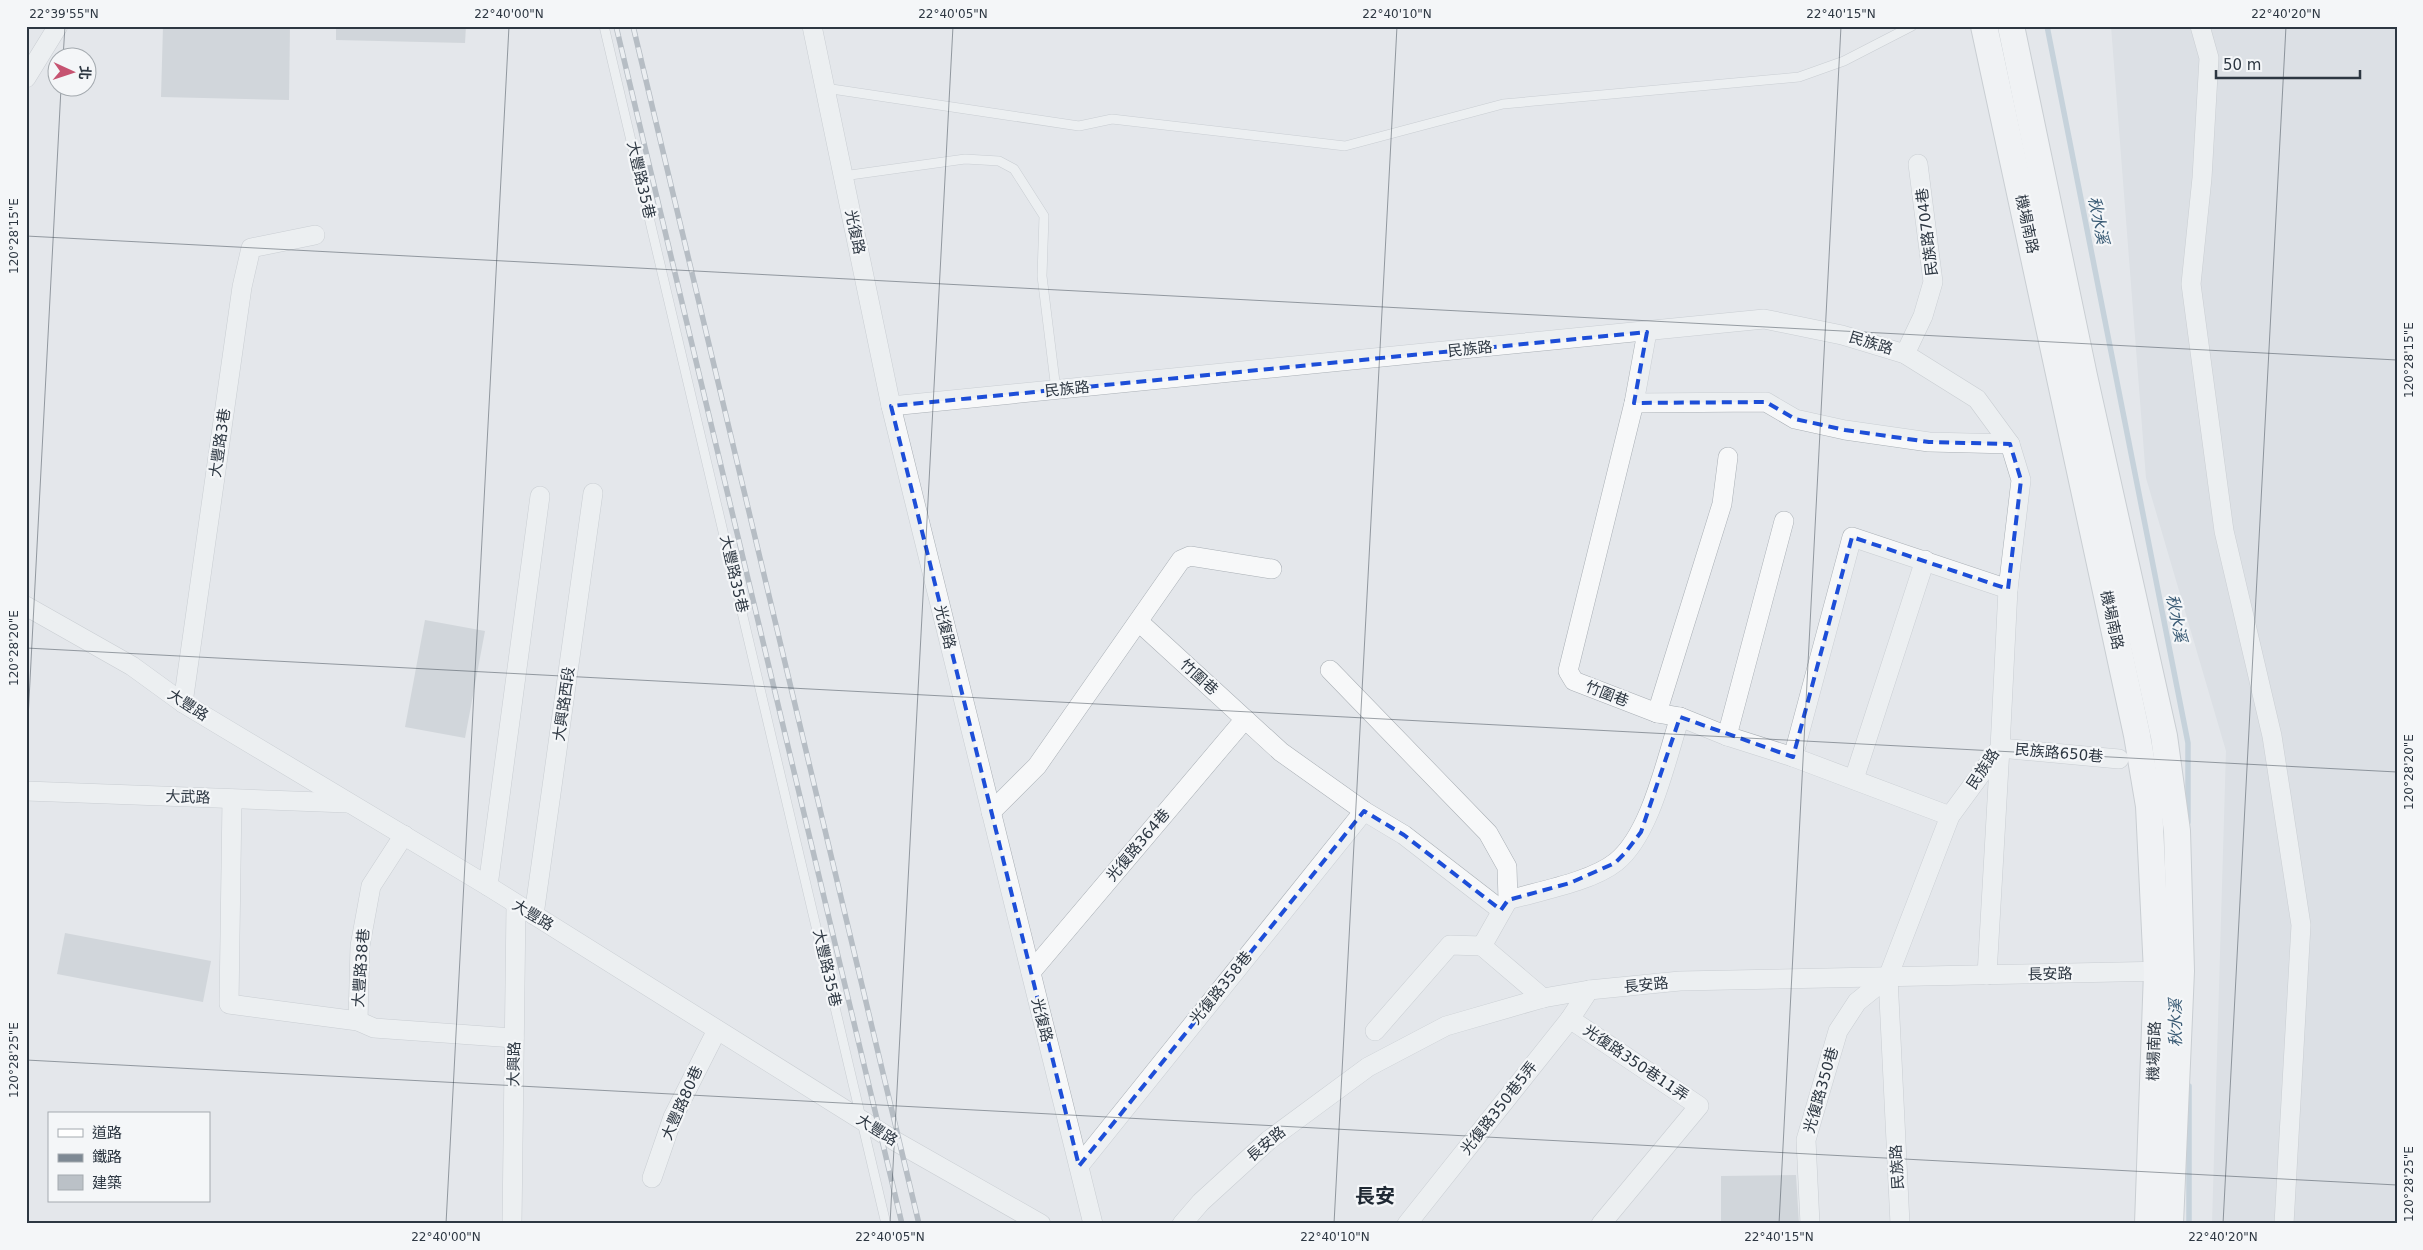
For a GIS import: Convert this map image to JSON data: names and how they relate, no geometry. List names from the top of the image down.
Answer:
{
  "streets": {
    "street": [
      "機場南路",
      "光復路",
      "民族路704巷",
      "民族路",
      "大豐路3巷",
      "竹圍巷",
      "大興路西段",
      "大豐路",
      "民族路650巷",
      "大武路",
      "光復路364巷",
      "大豐路38巷",
      "長安路",
      "光復路358巷",
      "光復路350巷11弄",
      "大興路",
      "光復路350巷",
      "大豐路80巷",
      "光復路350巷5弄"
    ],
    "lane": ["大豐路35巷"]
  },
  "crossings": [
    ["大豐路35巷", "大豐路"],
    ["機場南路", "長安路"],
    ["光復路", "民族路"],
    ["光復路", "光復路364巷"],
    ["光復路", "光復路358巷"],
    ["民族路704巷", "民族路"],
    ["民族路", "竹圍巷"],
    ["民族路", "民族路650巷"],
    ["民族路", "長安路"],
    ["民族路", "光復路350巷"],
    ["大豐路3巷", "大豐路"],
    ["竹圍巷", "光復路364巷"],
    ["竹圍巷", "光復路358巷"],
    ["大興路西段", "大豐路"],
    ["大豐路", "大武路"],
    ["大豐路", "大豐路38巷"],
    ["大豐路", "大興路"],
    ["大豐路", "大豐路80巷"],
    ["長安路", "光復路350巷"],
    ["長安路", "光復路350巷5弄"],
    ["光復路350巷11弄", "光復路350巷5弄"]
  ],
  "districts": ["長安"],
  "water": ["秋水溪"],
  "legend": ["道路", "鐵路", "建築"],
  "scale_bar": "50 m",
  "north": "right",
  "coordinates": [
    "22°39'55\"N",
    "22°40'00\"N",
    "22°40'05\"N",
    "22°40'10\"N",
    "22°40'15\"N",
    "22°40'20\"N",
    "120°28'15\"E",
    "120°28'20\"E",
    "120°28'25\"E"
  ]
}
